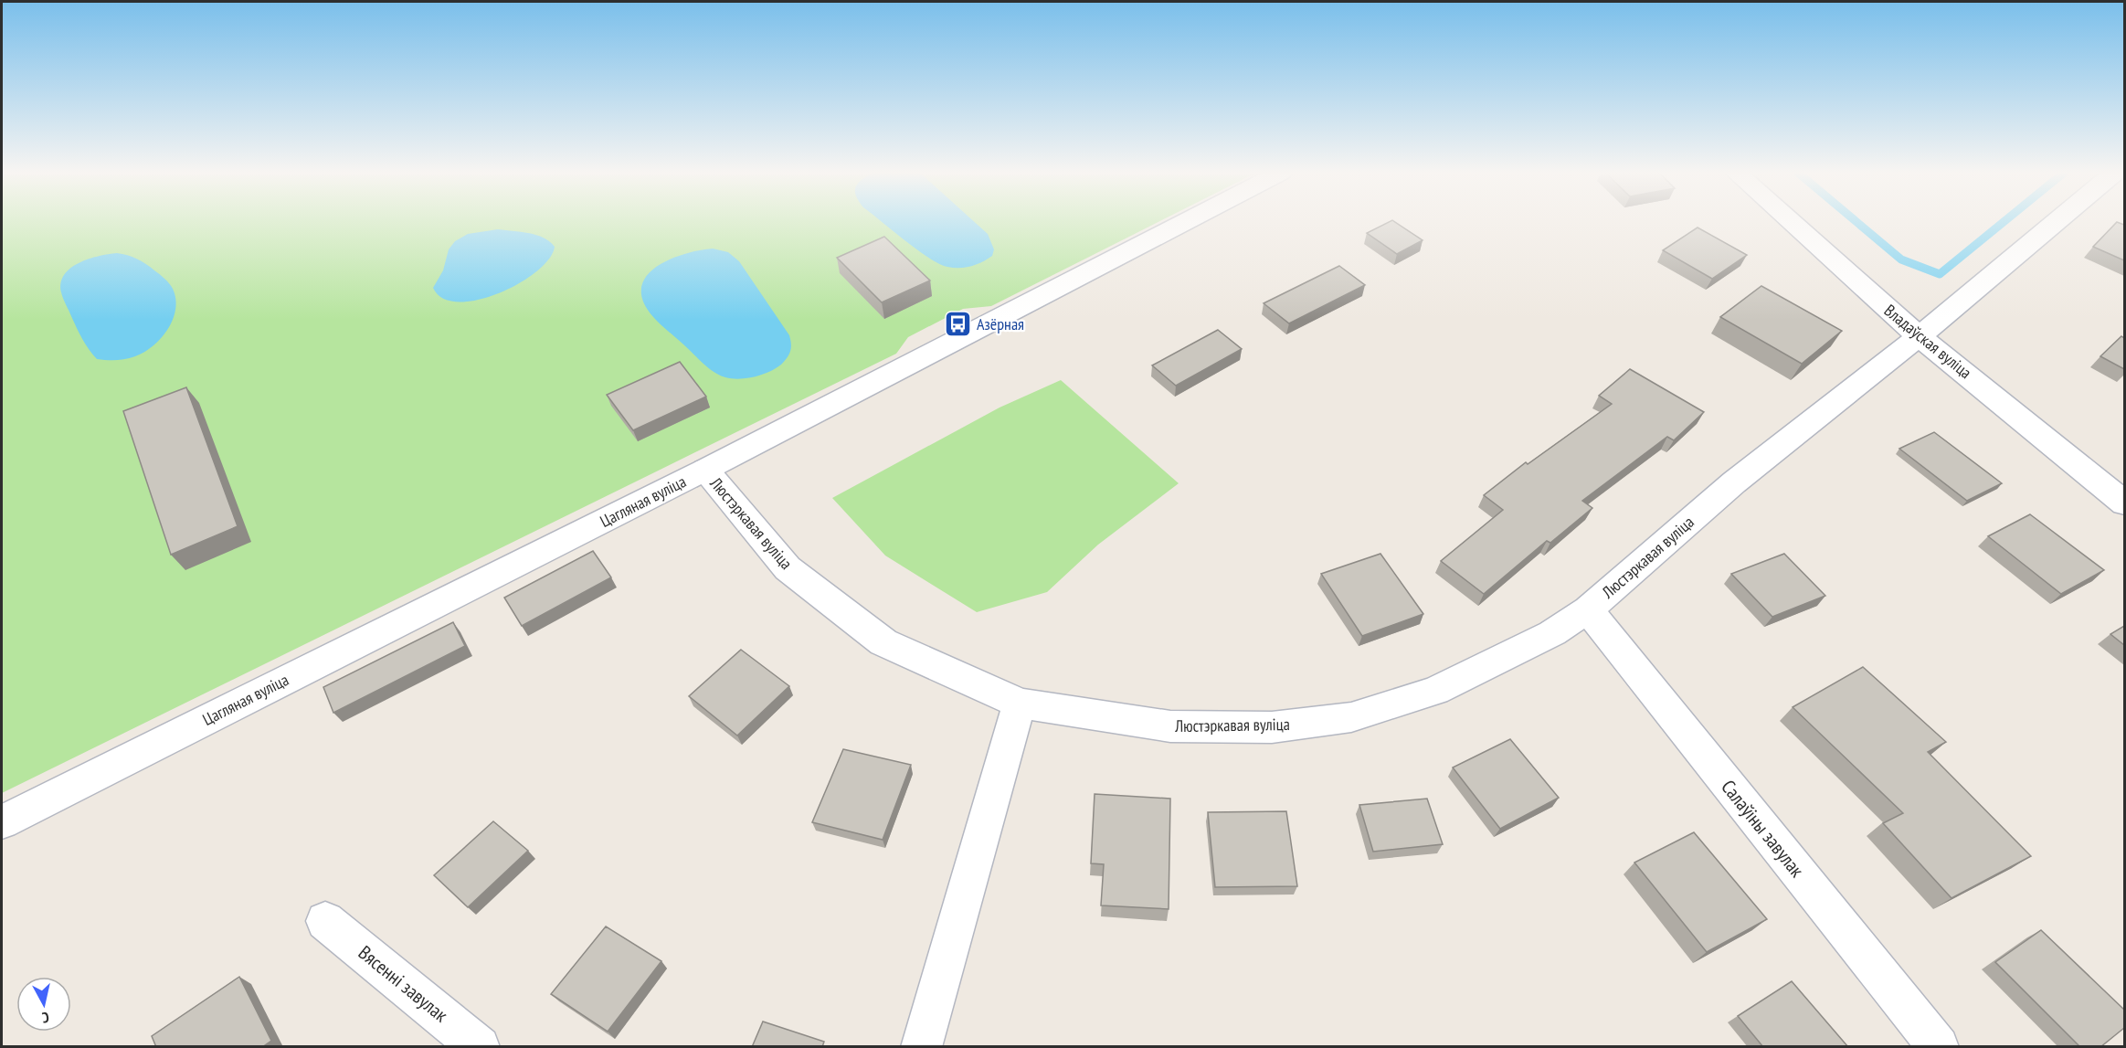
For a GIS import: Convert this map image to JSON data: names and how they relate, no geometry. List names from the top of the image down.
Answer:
{
  "streets": {
    "street": [
      "Владаўская вуліца",
      "Цагляная вуліца",
      "Люстэркавая вуліца",
      "Салаўіны завулак",
      "Вясенні завулак"
    ]
  },
  "crossings": [
    ["Владаўская вуліца", "Люстэркавая вуліца"],
    ["Цагляная вуліца", "Люстэркавая вуліца"],
    ["Люстэркавая вуліца", "Салаўіны завулак"]
  ],
  "places": {
    "bus stop": ["Азёрная"]
  },
  "north": "bottom"
}
